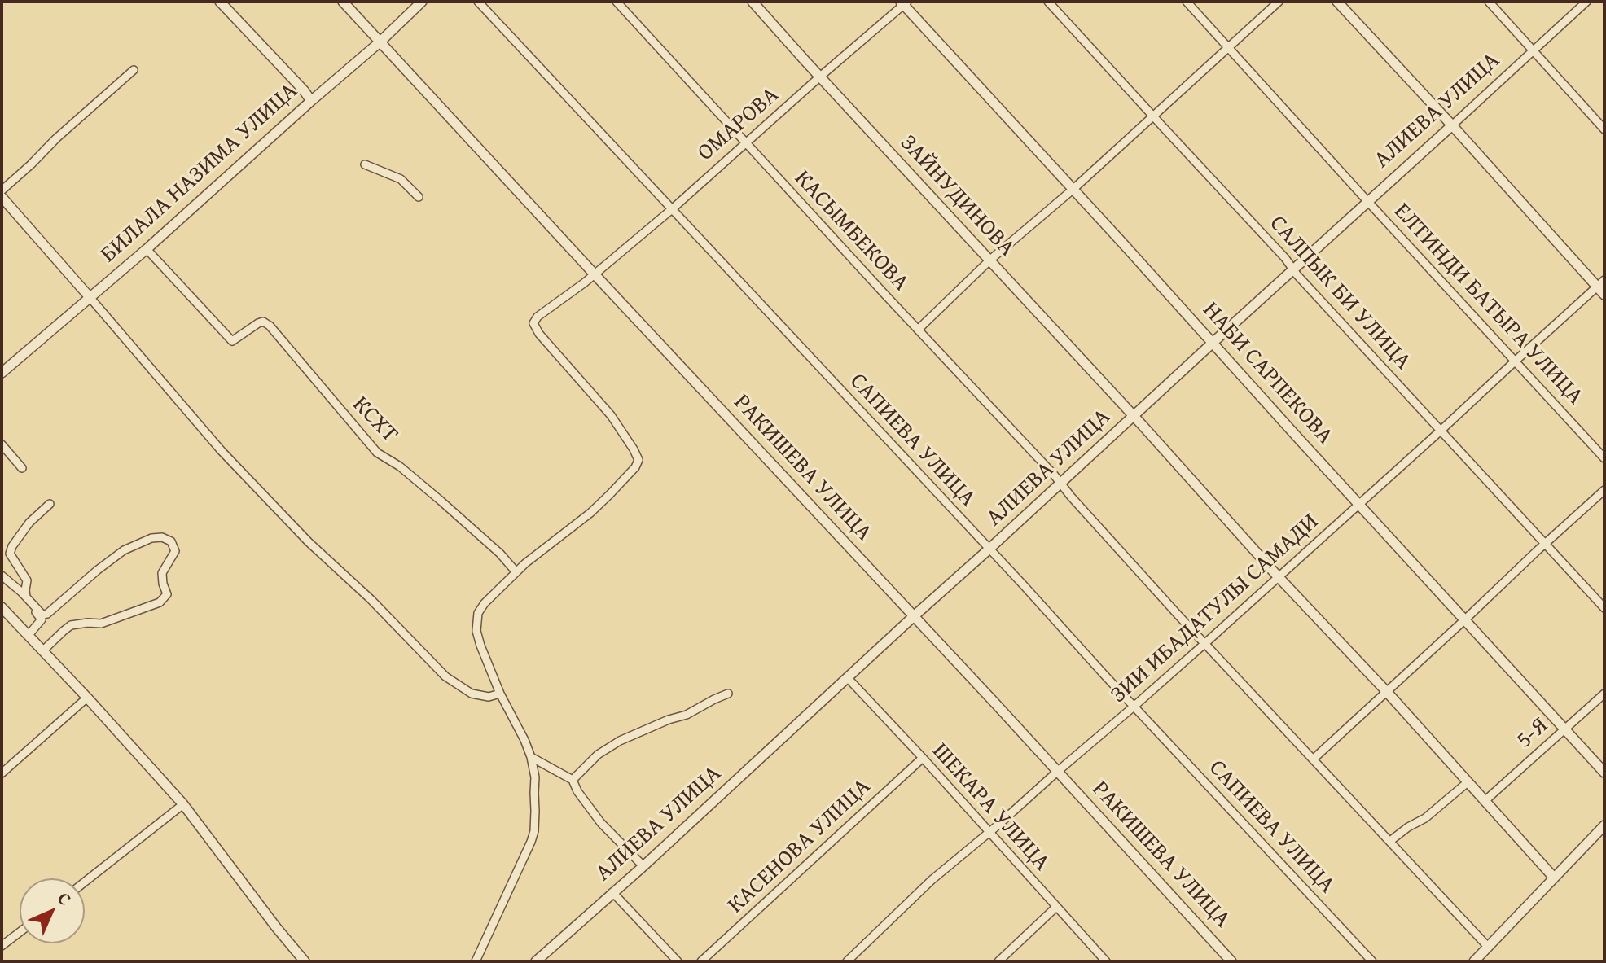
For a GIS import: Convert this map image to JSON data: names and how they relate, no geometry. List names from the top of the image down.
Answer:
{
  "streets": {
    "street": [
      "АЛИЕВА УЛИЦА",
      "ОМАРОВА",
      "БИЛАЛА НАЗИМА УЛИЦА",
      "ЗАЙНУДИНОВА",
      "КАСЫМБЕКОВА",
      "САЛПЫК БИ УЛИЦА",
      "ЕЛТИНДИ БАТЫРА УЛИЦА",
      "НАБИ САРПЕКОВА",
      "КСХТ",
      "САПИЕВА УЛИЦА",
      "РАКИШЕВА УЛИЦА",
      "ЗИИ ИБАДАТУЛЫ САМАДИ",
      "5-Я",
      "ШЕКАРА УЛИЦА",
      "КАСЕНОВА УЛИЦА"
    ]
  },
  "crossings": [
    ["АЛИЕВА УЛИЦА", "ЗАЙНУДИНОВА"],
    ["АЛИЕВА УЛИЦА", "КАСЫМБЕКОВА"],
    ["АЛИЕВА УЛИЦА", "САЛПЫК БИ УЛИЦА"],
    ["АЛИЕВА УЛИЦА", "ЕЛТИНДИ БАТЫРА УЛИЦА"],
    ["АЛИЕВА УЛИЦА", "НАБИ САРПЕКОВА"],
    ["АЛИЕВА УЛИЦА", "САПИЕВА УЛИЦА"],
    ["АЛИЕВА УЛИЦА", "РАКИШЕВА УЛИЦА"],
    ["АЛИЕВА УЛИЦА", "ШЕКАРА УЛИЦА"],
    ["ОМАРОВА", "ЗАЙНУДИНОВА"],
    ["ОМАРОВА", "КАСЫМБЕКОВА"],
    ["ОМАРОВА", "НАБИ САРПЕКОВА"],
    ["ОМАРОВА", "КСХТ"],
    ["ОМАРОВА", "САПИЕВА УЛИЦА"],
    ["ОМАРОВА", "РАКИШЕВА УЛИЦА"],
    ["БИЛАЛА НАЗИМА УЛИЦА", "КСХТ"],
    ["БИЛАЛА НАЗИМА УЛИЦА", "РАКИШЕВА УЛИЦА"],
    ["ЗАЙНУДИНОВА", "ЗИИ ИБАДАТУЛЫ САМАДИ"],
    ["ЗАЙНУДИНОВА", "5-Я"],
    ["КАСЫМБЕКОВА", "ЗИИ ИБАДАТУЛЫ САМАДИ"],
    ["САЛПЫК БИ УЛИЦА", "ЗИИ ИБАДАТУЛЫ САМАДИ"],
    ["ЕЛТИНДИ БАТЫРА УЛИЦА", "ЗИИ ИБАДАТУЛЫ САМАДИ"],
    ["НАБИ САРПЕКОВА", "ЗИИ ИБАДАТУЛЫ САМАДИ"],
    ["НАБИ САРПЕКОВА", "5-Я"],
    ["САПИЕВА УЛИЦА", "ЗИИ ИБАДАТУЛЫ САМАДИ"],
    ["РАКИШЕВА УЛИЦА", "ЗИИ ИБАДАТУЛЫ САМАДИ"],
    ["ЗИИ ИБАДАТУЛЫ САМАДИ", "ШЕКАРА УЛИЦА"],
    ["ШЕКАРА УЛИЦА", "КАСЕНОВА УЛИЦА"]
  ],
  "north": "top right"
}
